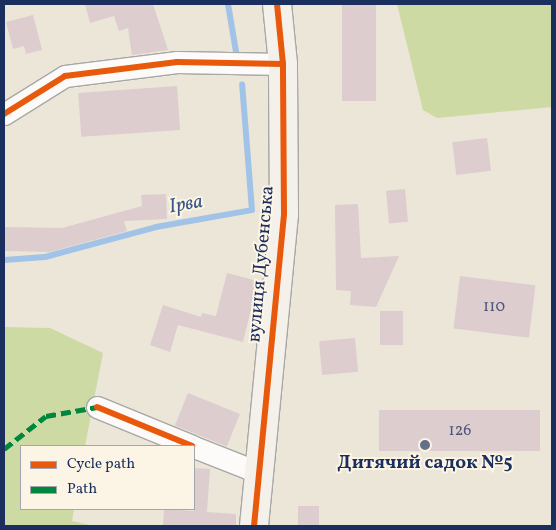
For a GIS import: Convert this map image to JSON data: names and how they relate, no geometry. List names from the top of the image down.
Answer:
{
  "streets": {
    "main road": ["вулиця Дубенська"]
  },
  "water": ["Ірва"],
  "places": ["Дитячий садок №5"],
  "house_numbers": ["110", "126"],
  "legend": ["Cycle path", "Path"]
}
